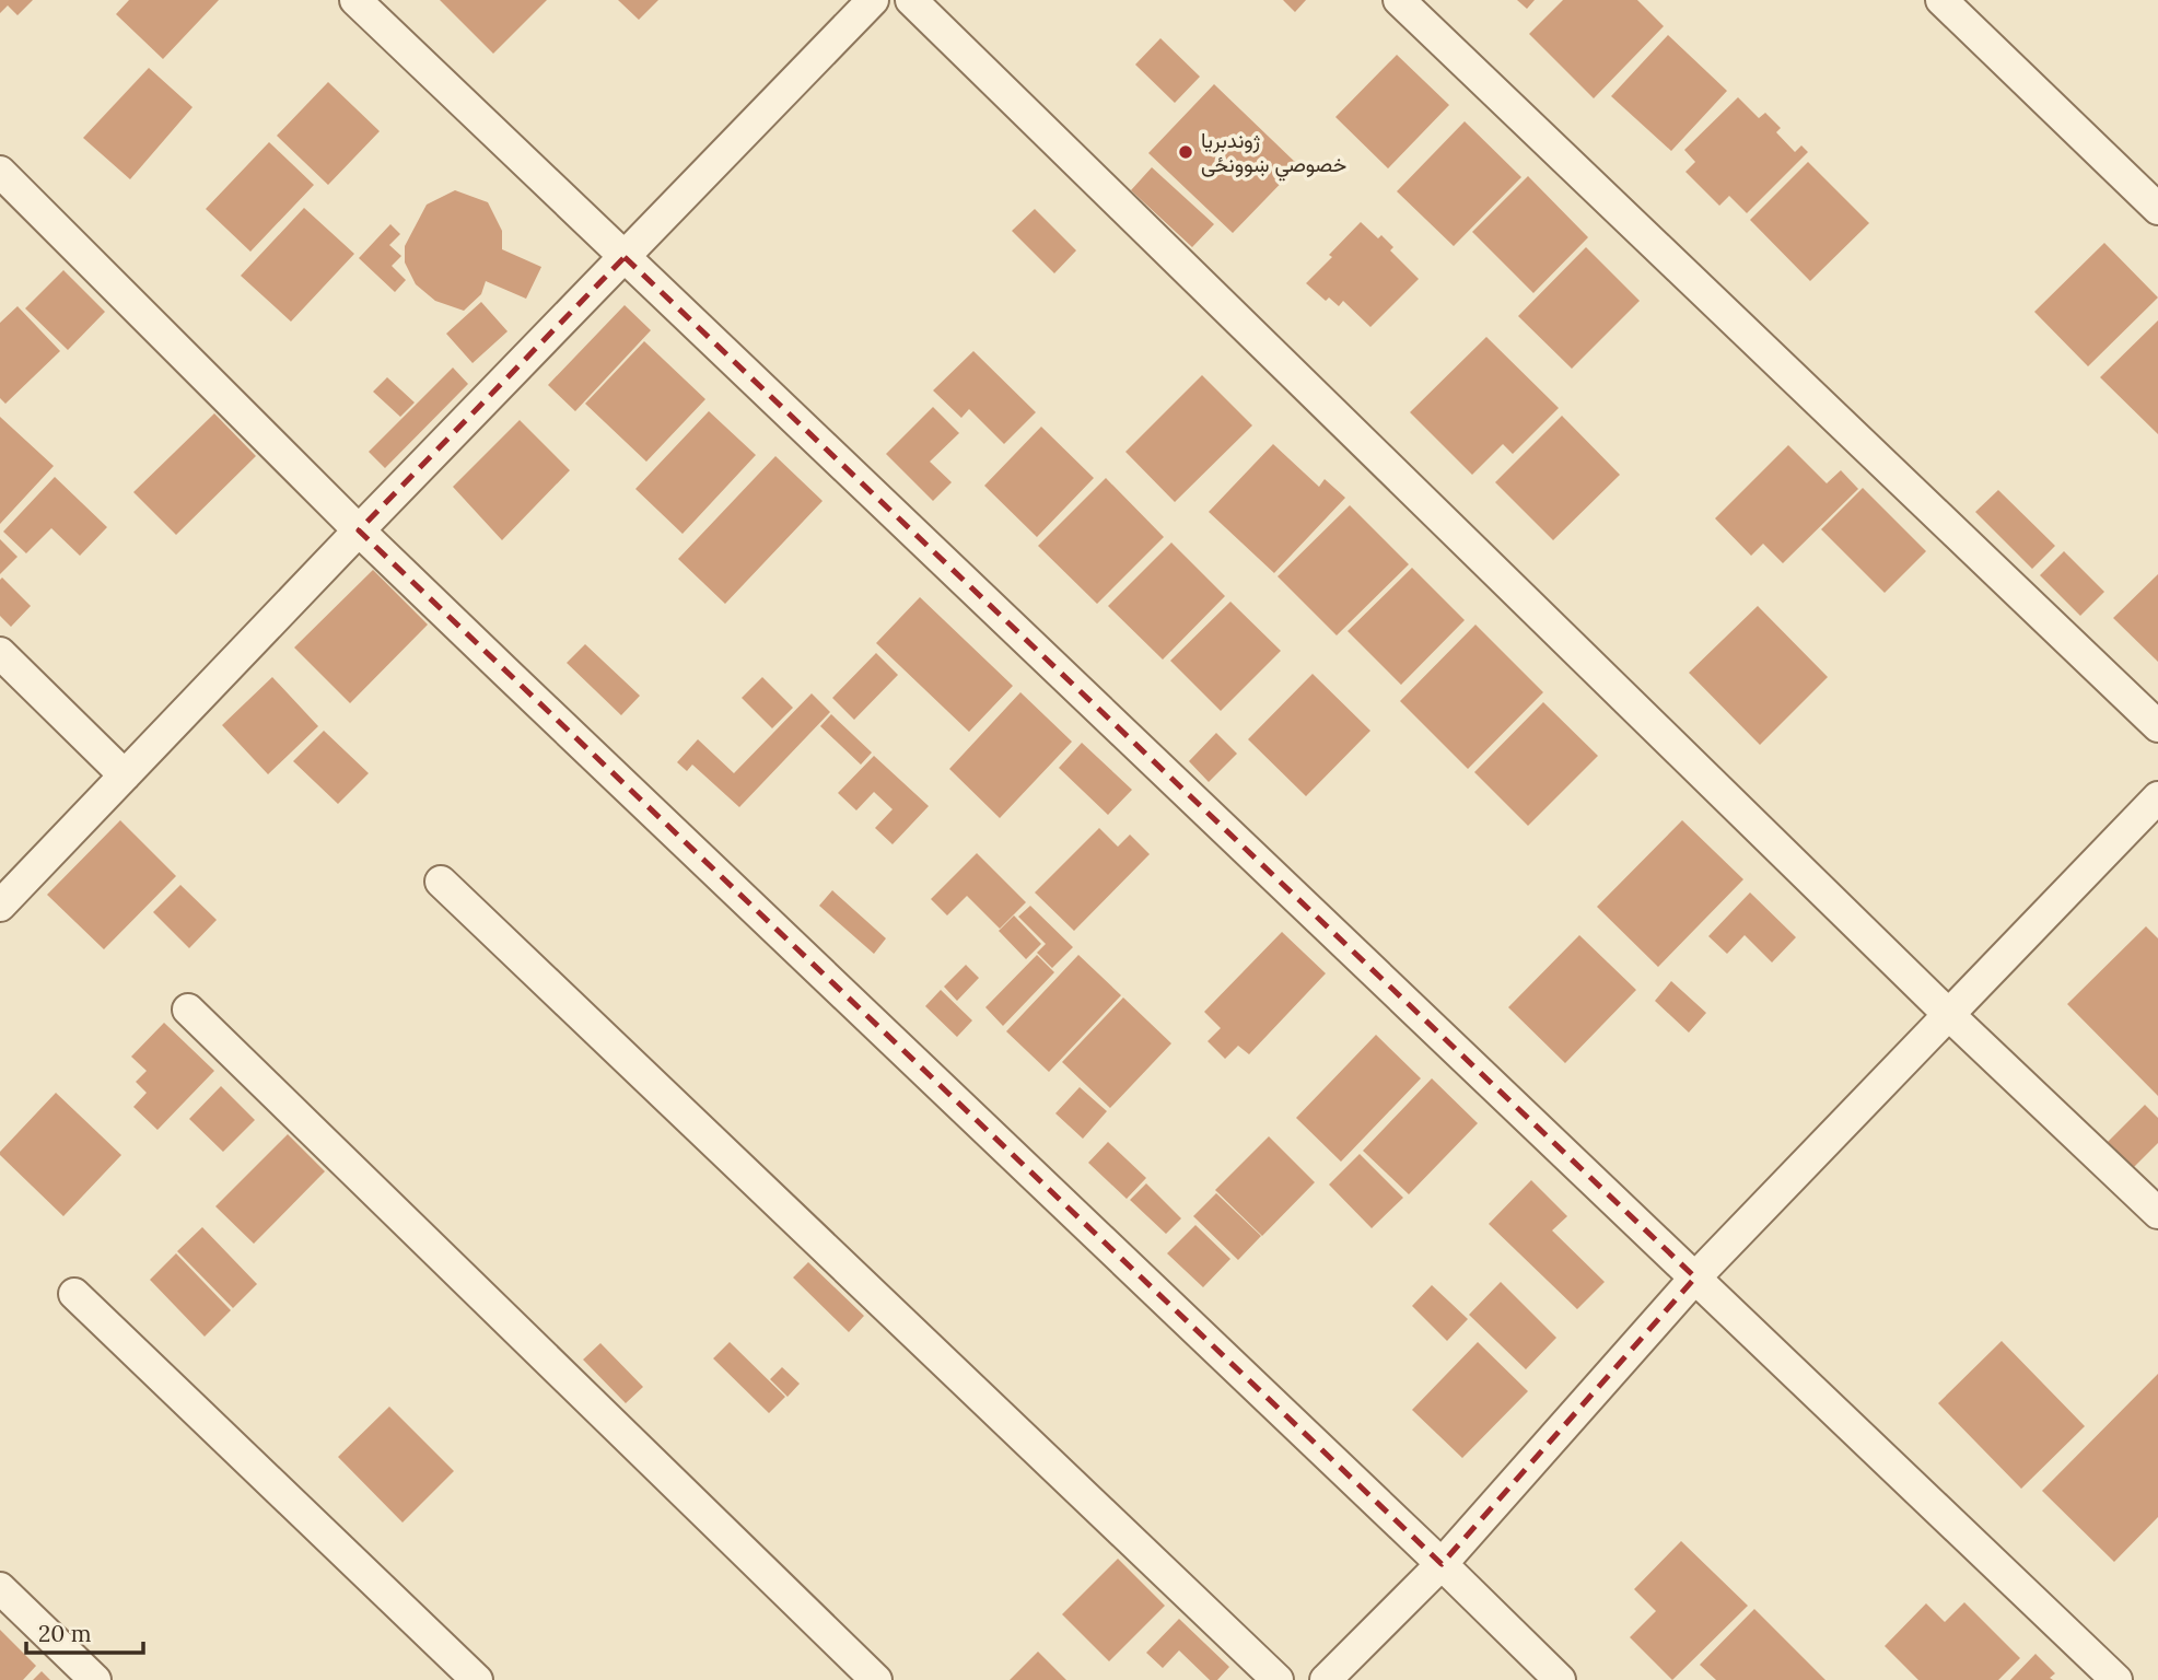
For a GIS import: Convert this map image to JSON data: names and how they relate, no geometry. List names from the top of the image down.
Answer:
{
  "places": ["ژوندبریا خصوصي ښوونځی"],
  "scale_bar": "20 m"
}
